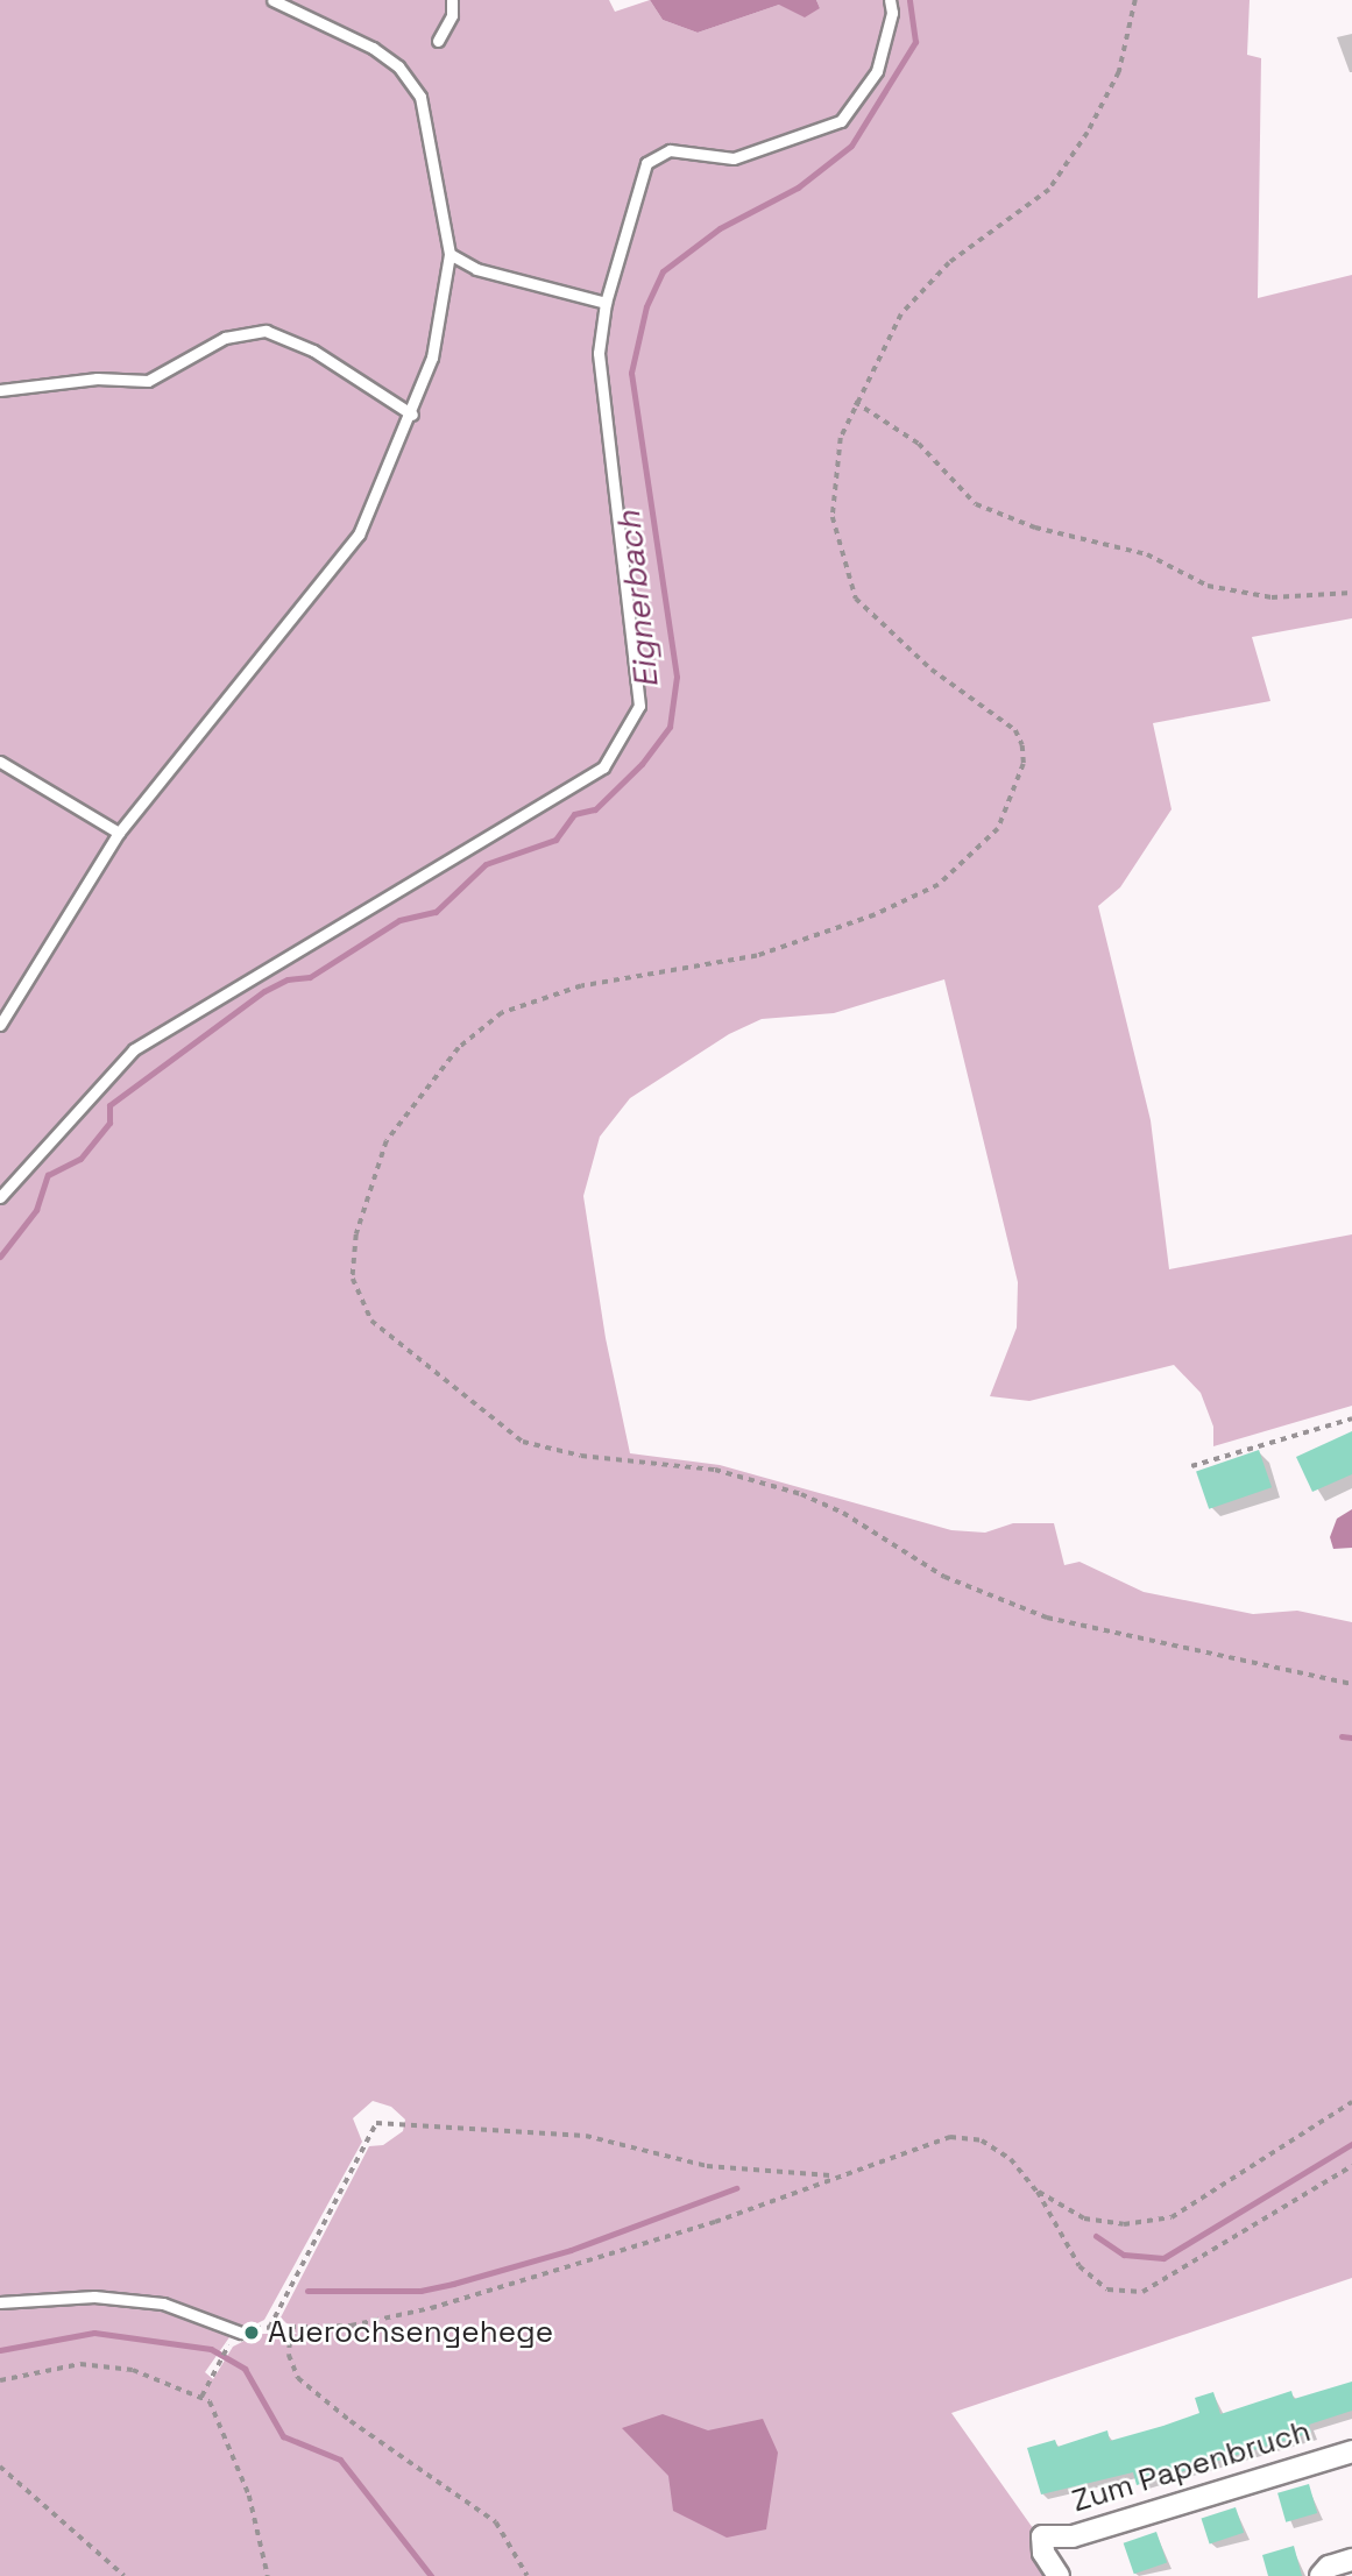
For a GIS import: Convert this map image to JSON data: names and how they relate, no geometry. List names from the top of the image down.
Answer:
{
  "streets": {
    "street": ["Zum Papenbruch"]
  },
  "water": ["Eignerbach"],
  "places": ["Auerochsengehege"]
}
